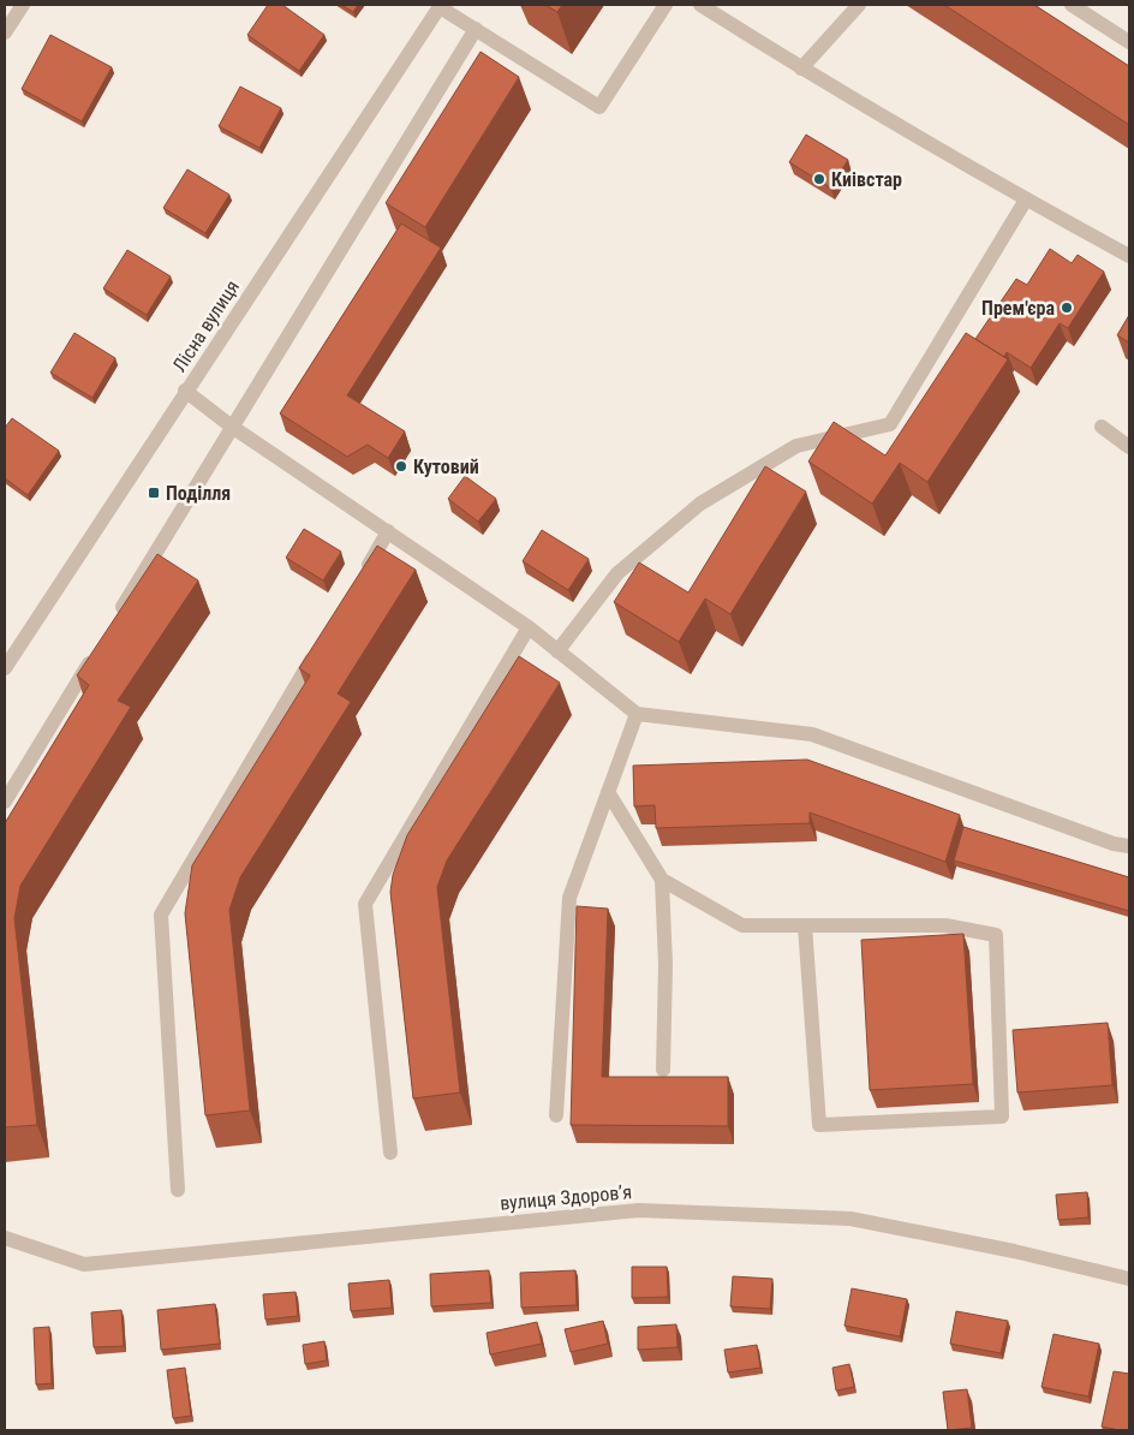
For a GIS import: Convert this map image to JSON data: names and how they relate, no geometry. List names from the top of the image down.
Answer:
{
  "streets": {
    "street": ["Лісна вулиця", "вулиця Здоровʼя"]
  },
  "places": {
    "other": ["Киівстар", "Прем'єра", "Кутовий"],
    "transit": ["Поділля"]
  }
}
